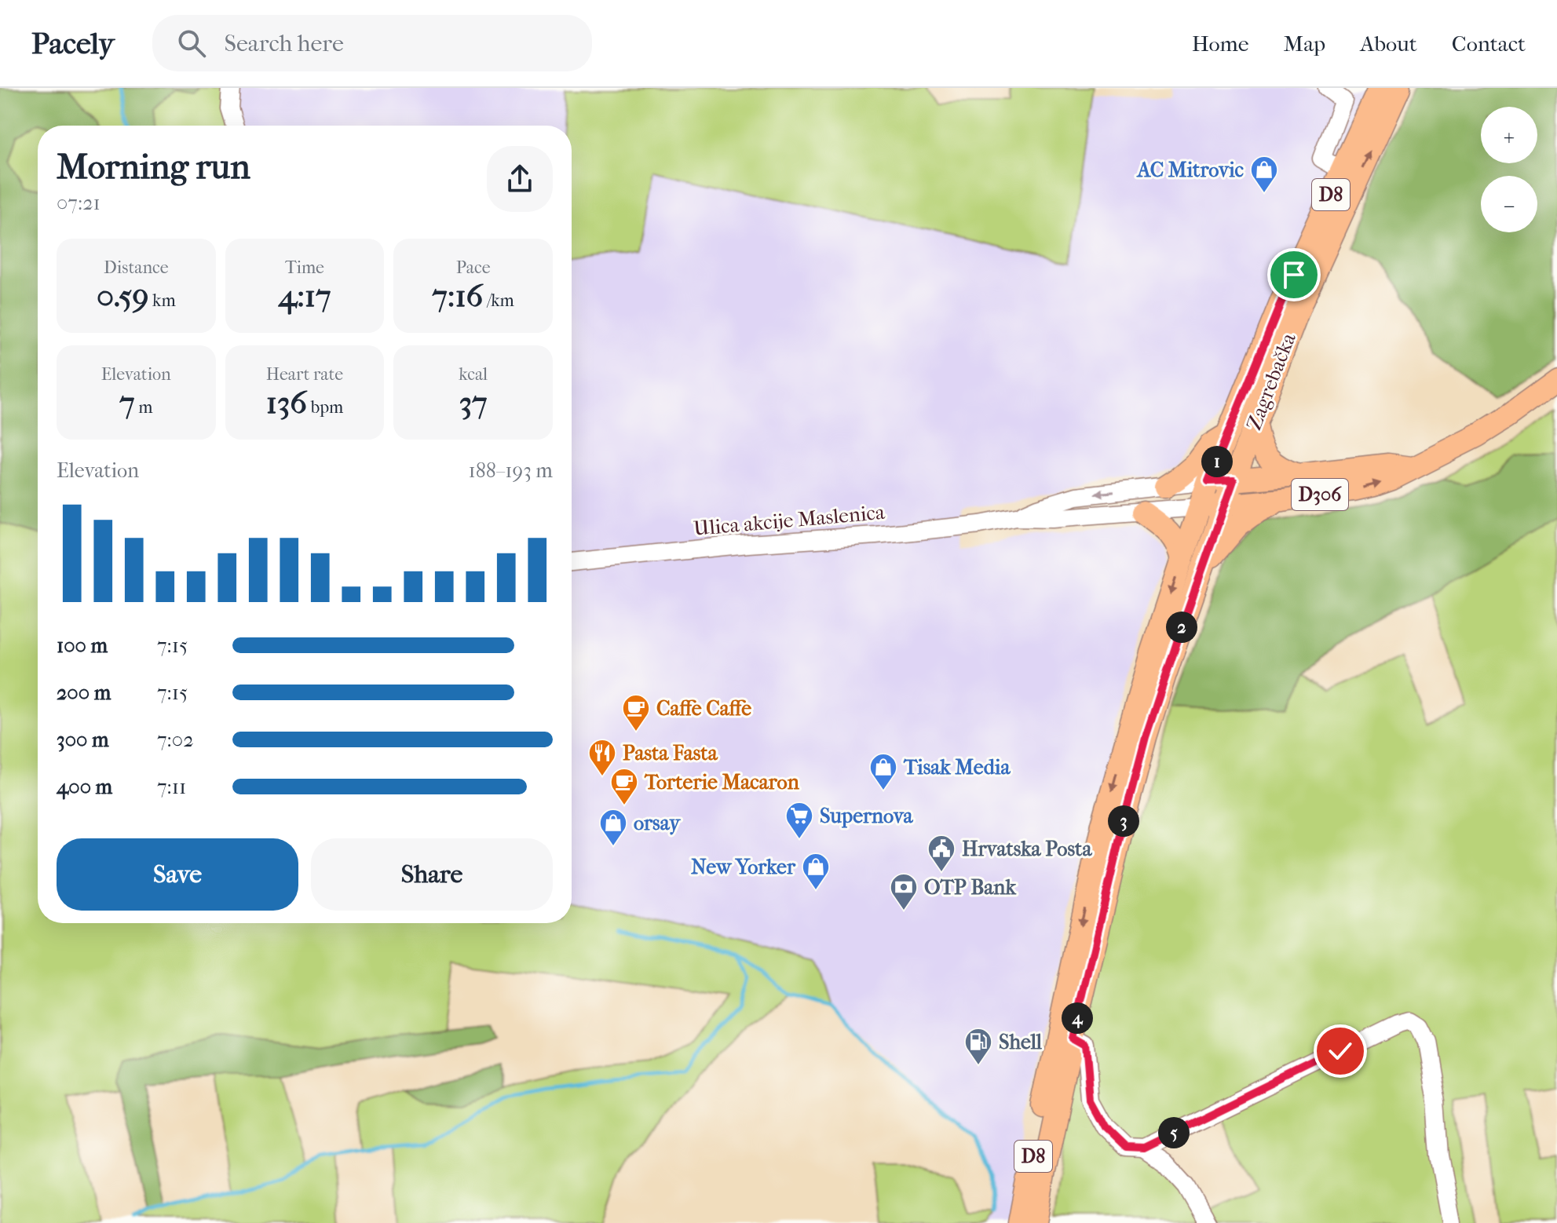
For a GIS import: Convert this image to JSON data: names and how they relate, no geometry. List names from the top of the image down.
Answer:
{
  "streets": {
    "main road": ["D8", "Zagrebačka", "D306"],
    "street": ["Ulica akcije Maslenica"]
  },
  "crossings": [
    ["D8", "Zagrebačka"],
    ["D8", "D306"],
    ["D8", "Ulica akcije Maslenica"],
    ["Zagrebačka", "D306"],
    ["Zagrebačka", "Ulica akcije Maslenica"]
  ],
  "places": {
    "shop": [
      "AC Mitrovic",
      "Tisak Media",
      "orsay",
      "New Yorker"
    ],
    "cafe": ["Caffe Caffe", "Torterie Macaron"],
    "restaurant": ["Pasta Fasta"],
    "supermarket": ["Supernova"],
    "public building": ["Hrvatska Posta"],
    "bank": ["OTP Bank"],
    "fuel station": ["Shell"]
  },
  "page": {
    "header": "Pacely",
    "search": "Search here",
    "nav": [
      "Home",
      "Map",
      "About",
      "Contact"
    ],
    "map_buttons": ["+", "−"],
    "heading": ["Morning run", "07:21"],
    "stats": [
      ["Distance", "0.59 km"],
      ["Time", "4:17"],
      ["Pace", "7:16 /km"],
      ["Elevation", "7 m"],
      ["Heart rate", "136 bpm"],
      ["kcal", "37"]
    ],
    "pins": [
      "1",
      "2",
      "3",
      "4",
      "5"
    ],
    "chart": ["Elevation", "188–193 m"],
    "list": [
      {
        "name": "100 m",
        "note": "7:15"
      },
      {
        "name": "200 m",
        "note": "7:15"
      },
      {
        "name": "300 m",
        "note": "7:02"
      },
      {
        "name": "400 m",
        "note": "7:11"
      }
    ],
    "buttons": ["Save", "Share"]
  }
}
